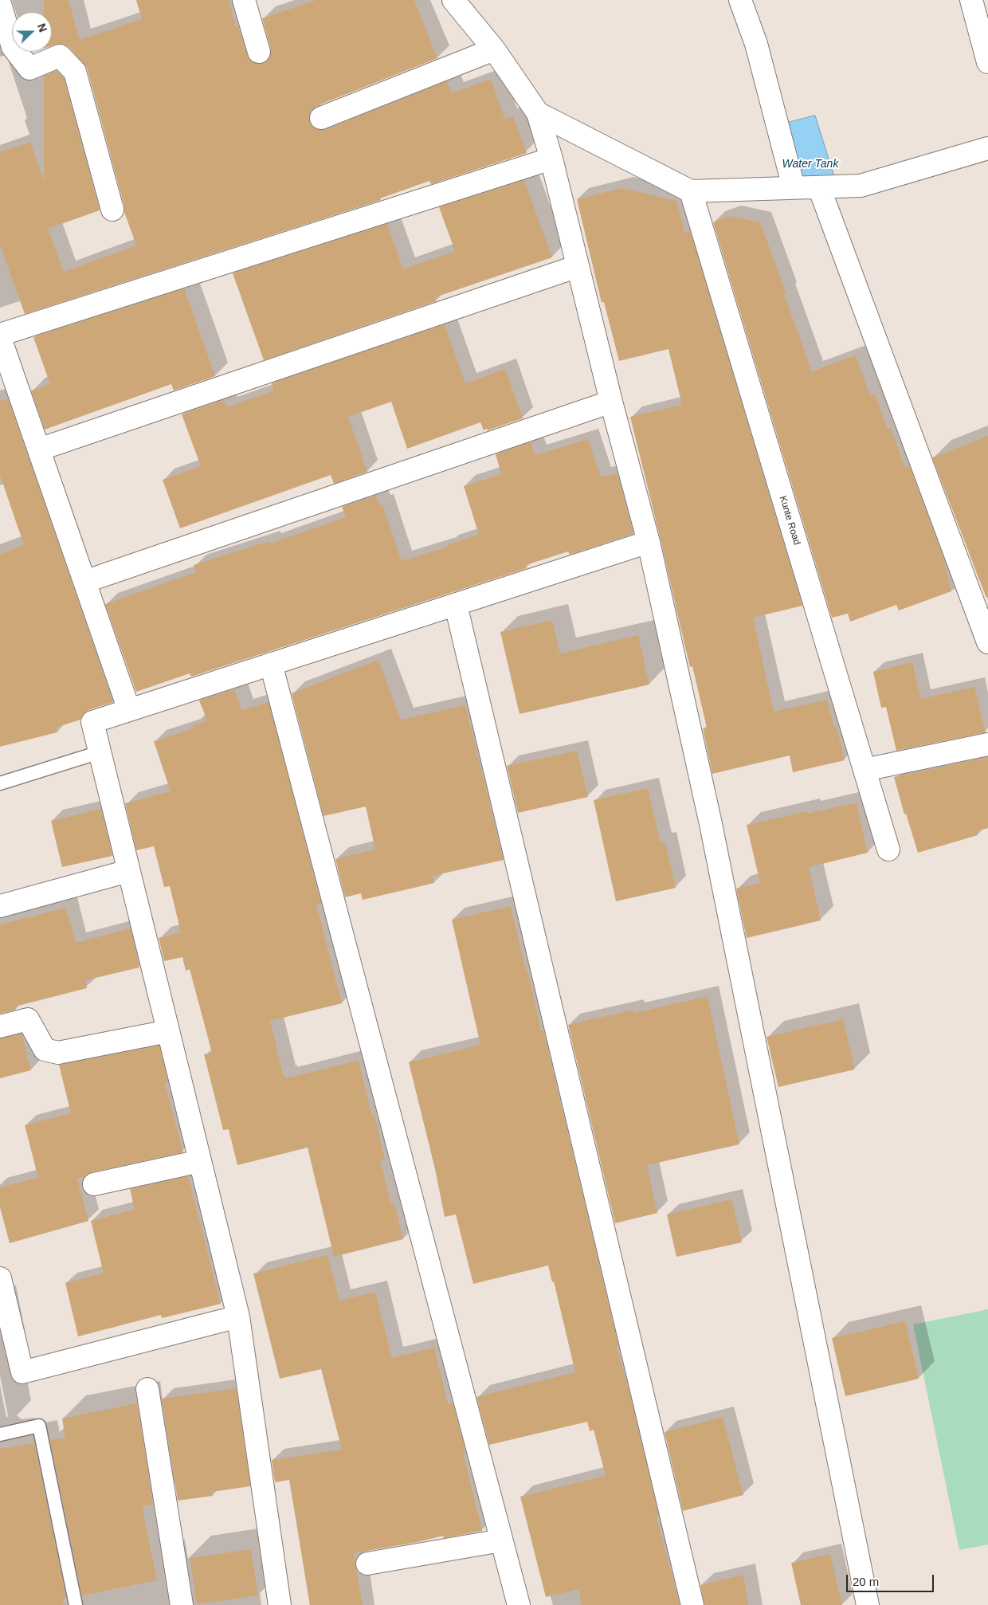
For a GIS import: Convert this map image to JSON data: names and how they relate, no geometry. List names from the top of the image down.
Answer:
{
  "streets": {
    "street": ["Kunte Road"]
  },
  "water": ["Water Tank"],
  "scale_bar": "20 m",
  "north": "right"
}
